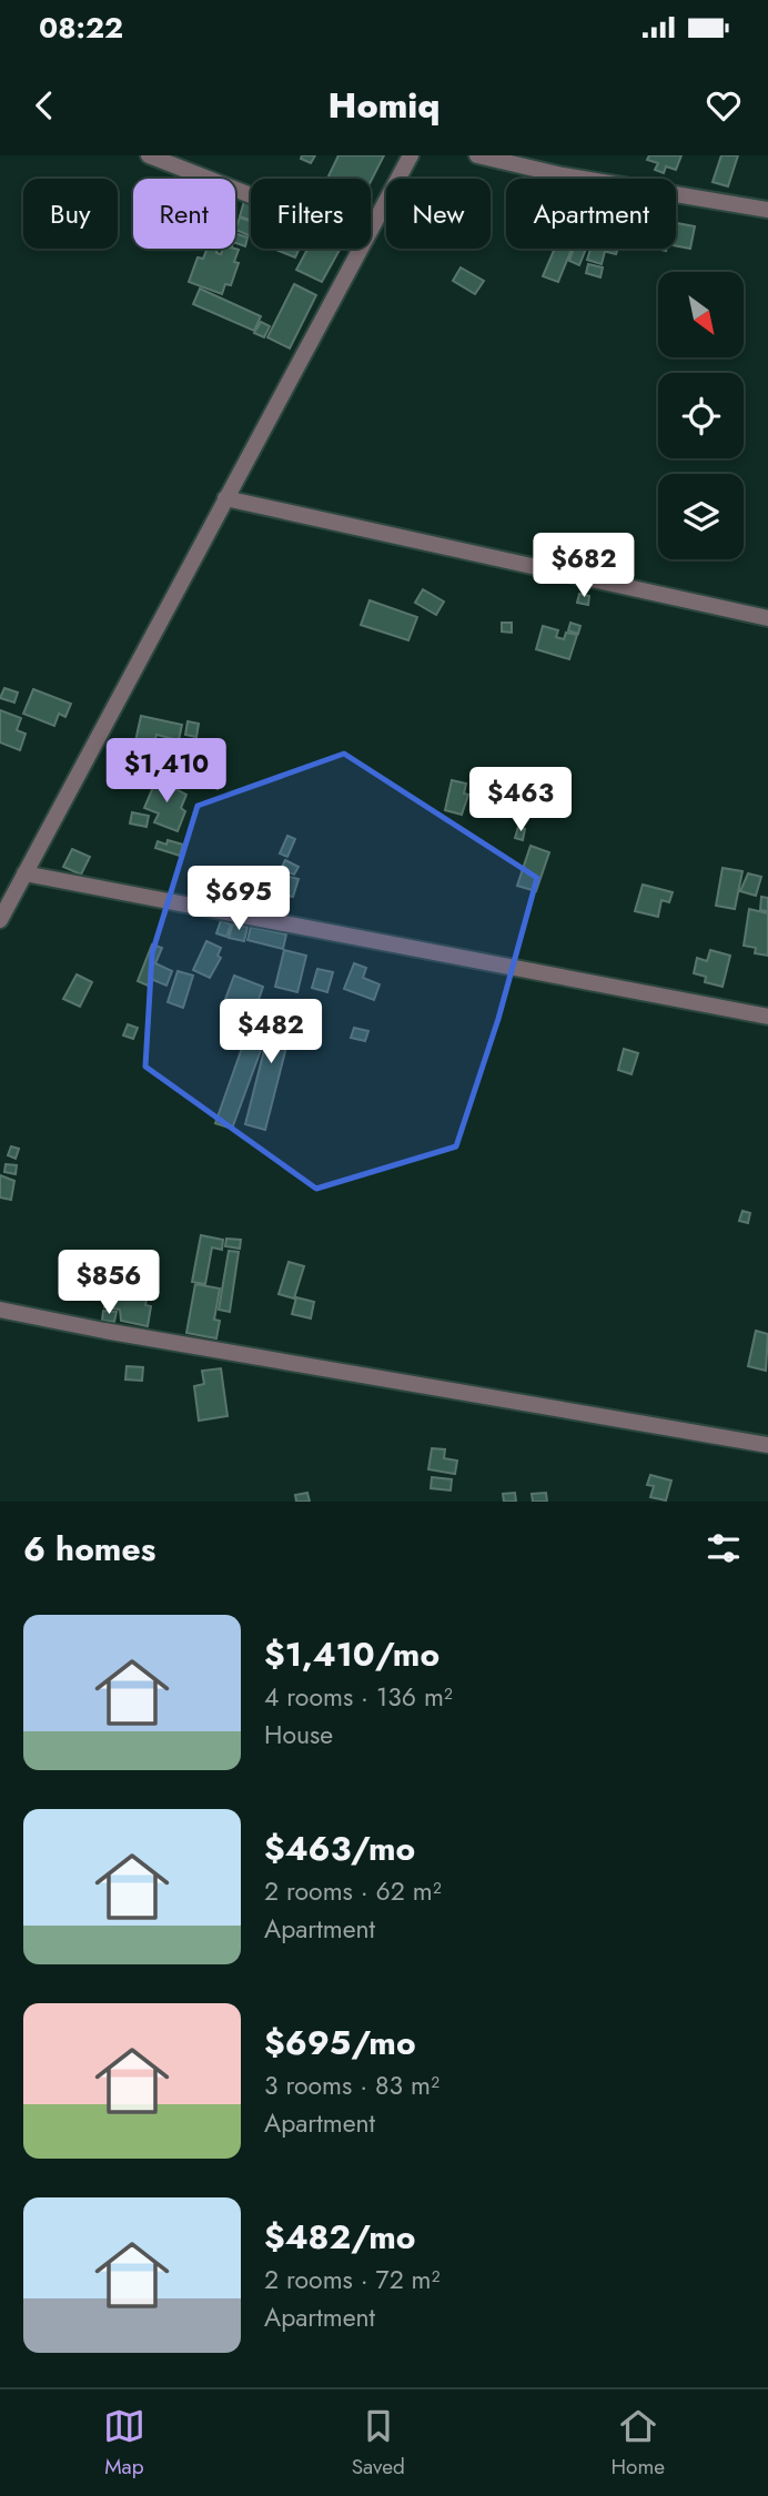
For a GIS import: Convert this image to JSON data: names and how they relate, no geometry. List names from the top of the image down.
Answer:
{
  "north": "bottom right",
  "page": {
    "status": "08:22",
    "header": "Homiq",
    "chip": [
      "Buy",
      "Rent",
      "Filters",
      "New",
      "Apartment"
    ],
    "price": [
      "$682",
      "$1,410",
      "$463",
      "$695",
      "$482",
      "$856"
    ],
    "heading": "6 homes",
    "list": [
      {
        "name": "$1,410/mo",
        "note": "4 rooms · 136 m² · House"
      },
      {
        "name": "$463/mo",
        "note": "2 rooms · 62 m² · Apartment"
      },
      {
        "name": "$695/mo",
        "note": "3 rooms · 83 m² · Apartment"
      },
      {
        "name": "$482/mo",
        "note": "2 rooms · 72 m² · Apartment"
      }
    ],
    "tabs": ["Map", "Saved", "Home"]
  }
}
